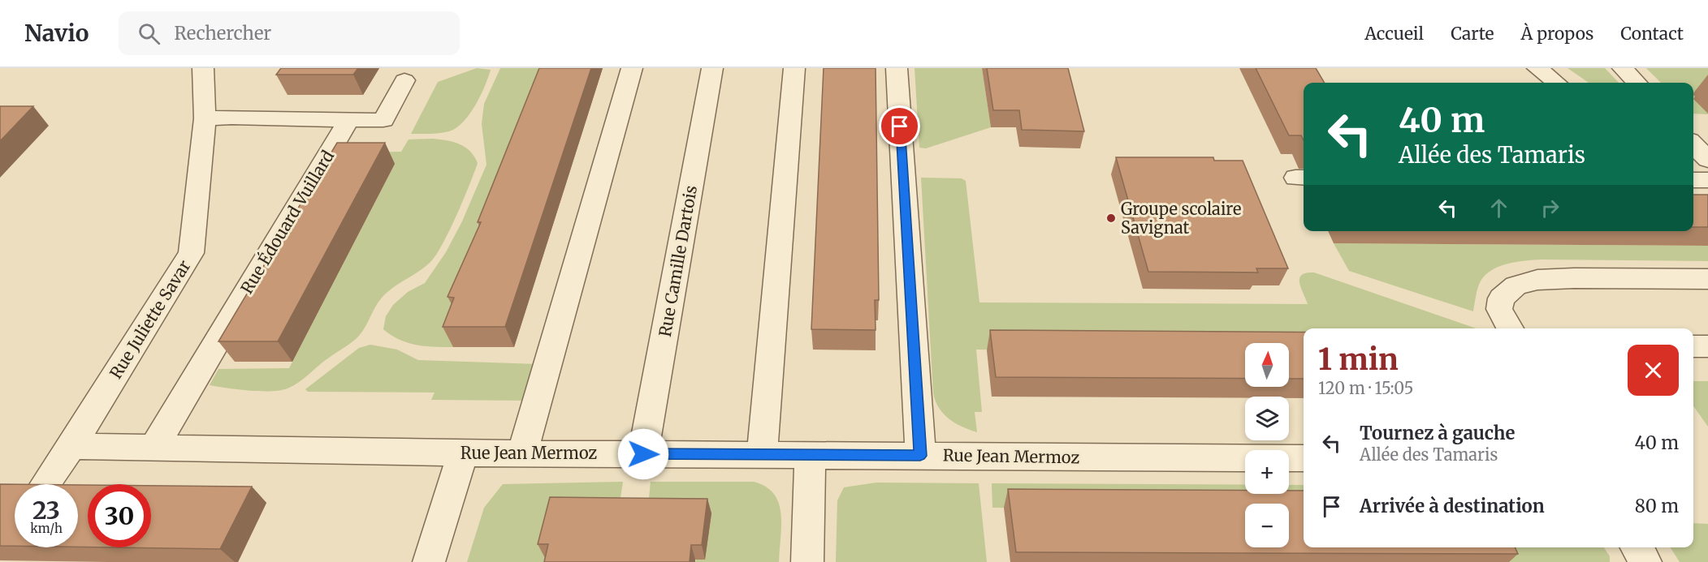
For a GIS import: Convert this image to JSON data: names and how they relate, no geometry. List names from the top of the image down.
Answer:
{
  "streets": {
    "street": [
      "Rue Édouard Vuillard",
      "Rue Camille Dartois",
      "Rue Juliette Savar",
      "Rue Jean Mermoz"
    ]
  },
  "crossings": [
    ["Rue Édouard Vuillard", "Rue Jean Mermoz"],
    ["Rue Camille Dartois", "Rue Jean Mermoz"],
    ["Rue Juliette Savar", "Rue Jean Mermoz"]
  ],
  "places": ["Groupe scolaire Savignat"],
  "north": "top",
  "page": {
    "header": "Navio",
    "search": "Rechercher",
    "nav": [
      "Accueil",
      "Carte",
      "À propos",
      "Contact"
    ],
    "turn": ["40 m", "Allée des Tamaris"],
    "heading": ["1 min", "120 m · 15:05"],
    "map_buttons": ["+", "−"],
    "list": [
      {
        "name": "Tournez à gauche",
        "note": "Allée des Tamaris",
        "value": "40 m"
      },
      {
        "name": "Arrivée à destination",
        "value": "80 m"
      }
    ],
    "speed": "23 km/h",
    "limit": "30"
  }
}
